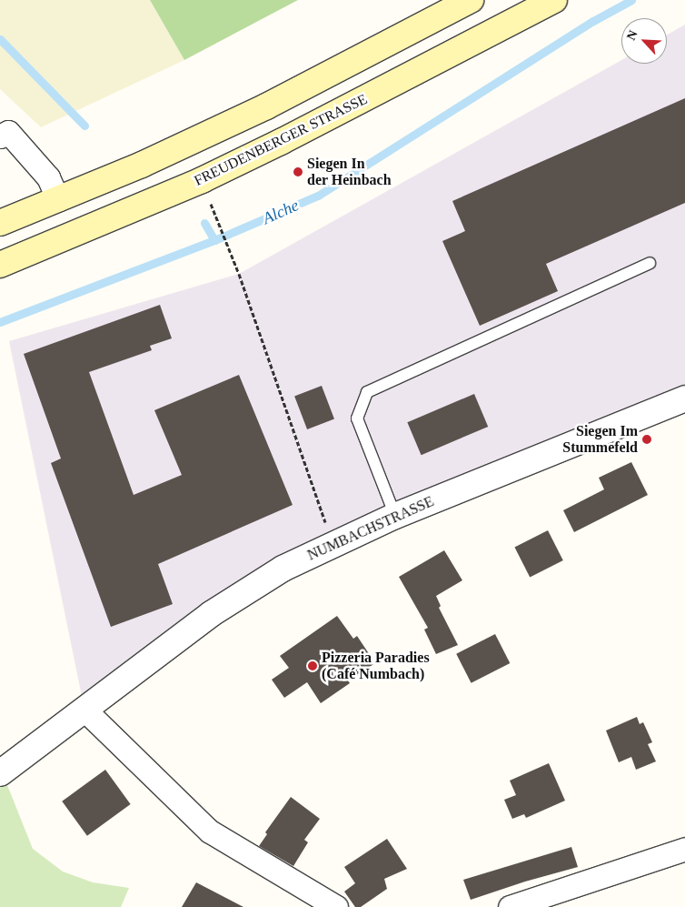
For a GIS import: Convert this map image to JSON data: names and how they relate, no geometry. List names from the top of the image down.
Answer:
{
  "streets": {
    "main road": ["FREUDENBERGER STRASSE"],
    "street": ["NUMBACHSTRASSE"]
  },
  "water": ["Alche"],
  "places": ["Siegen In der Heinbach", "Siegen Im Stummefeld", "Pizzeria Paradies (Café Numbach)"],
  "north": "top left"
}
